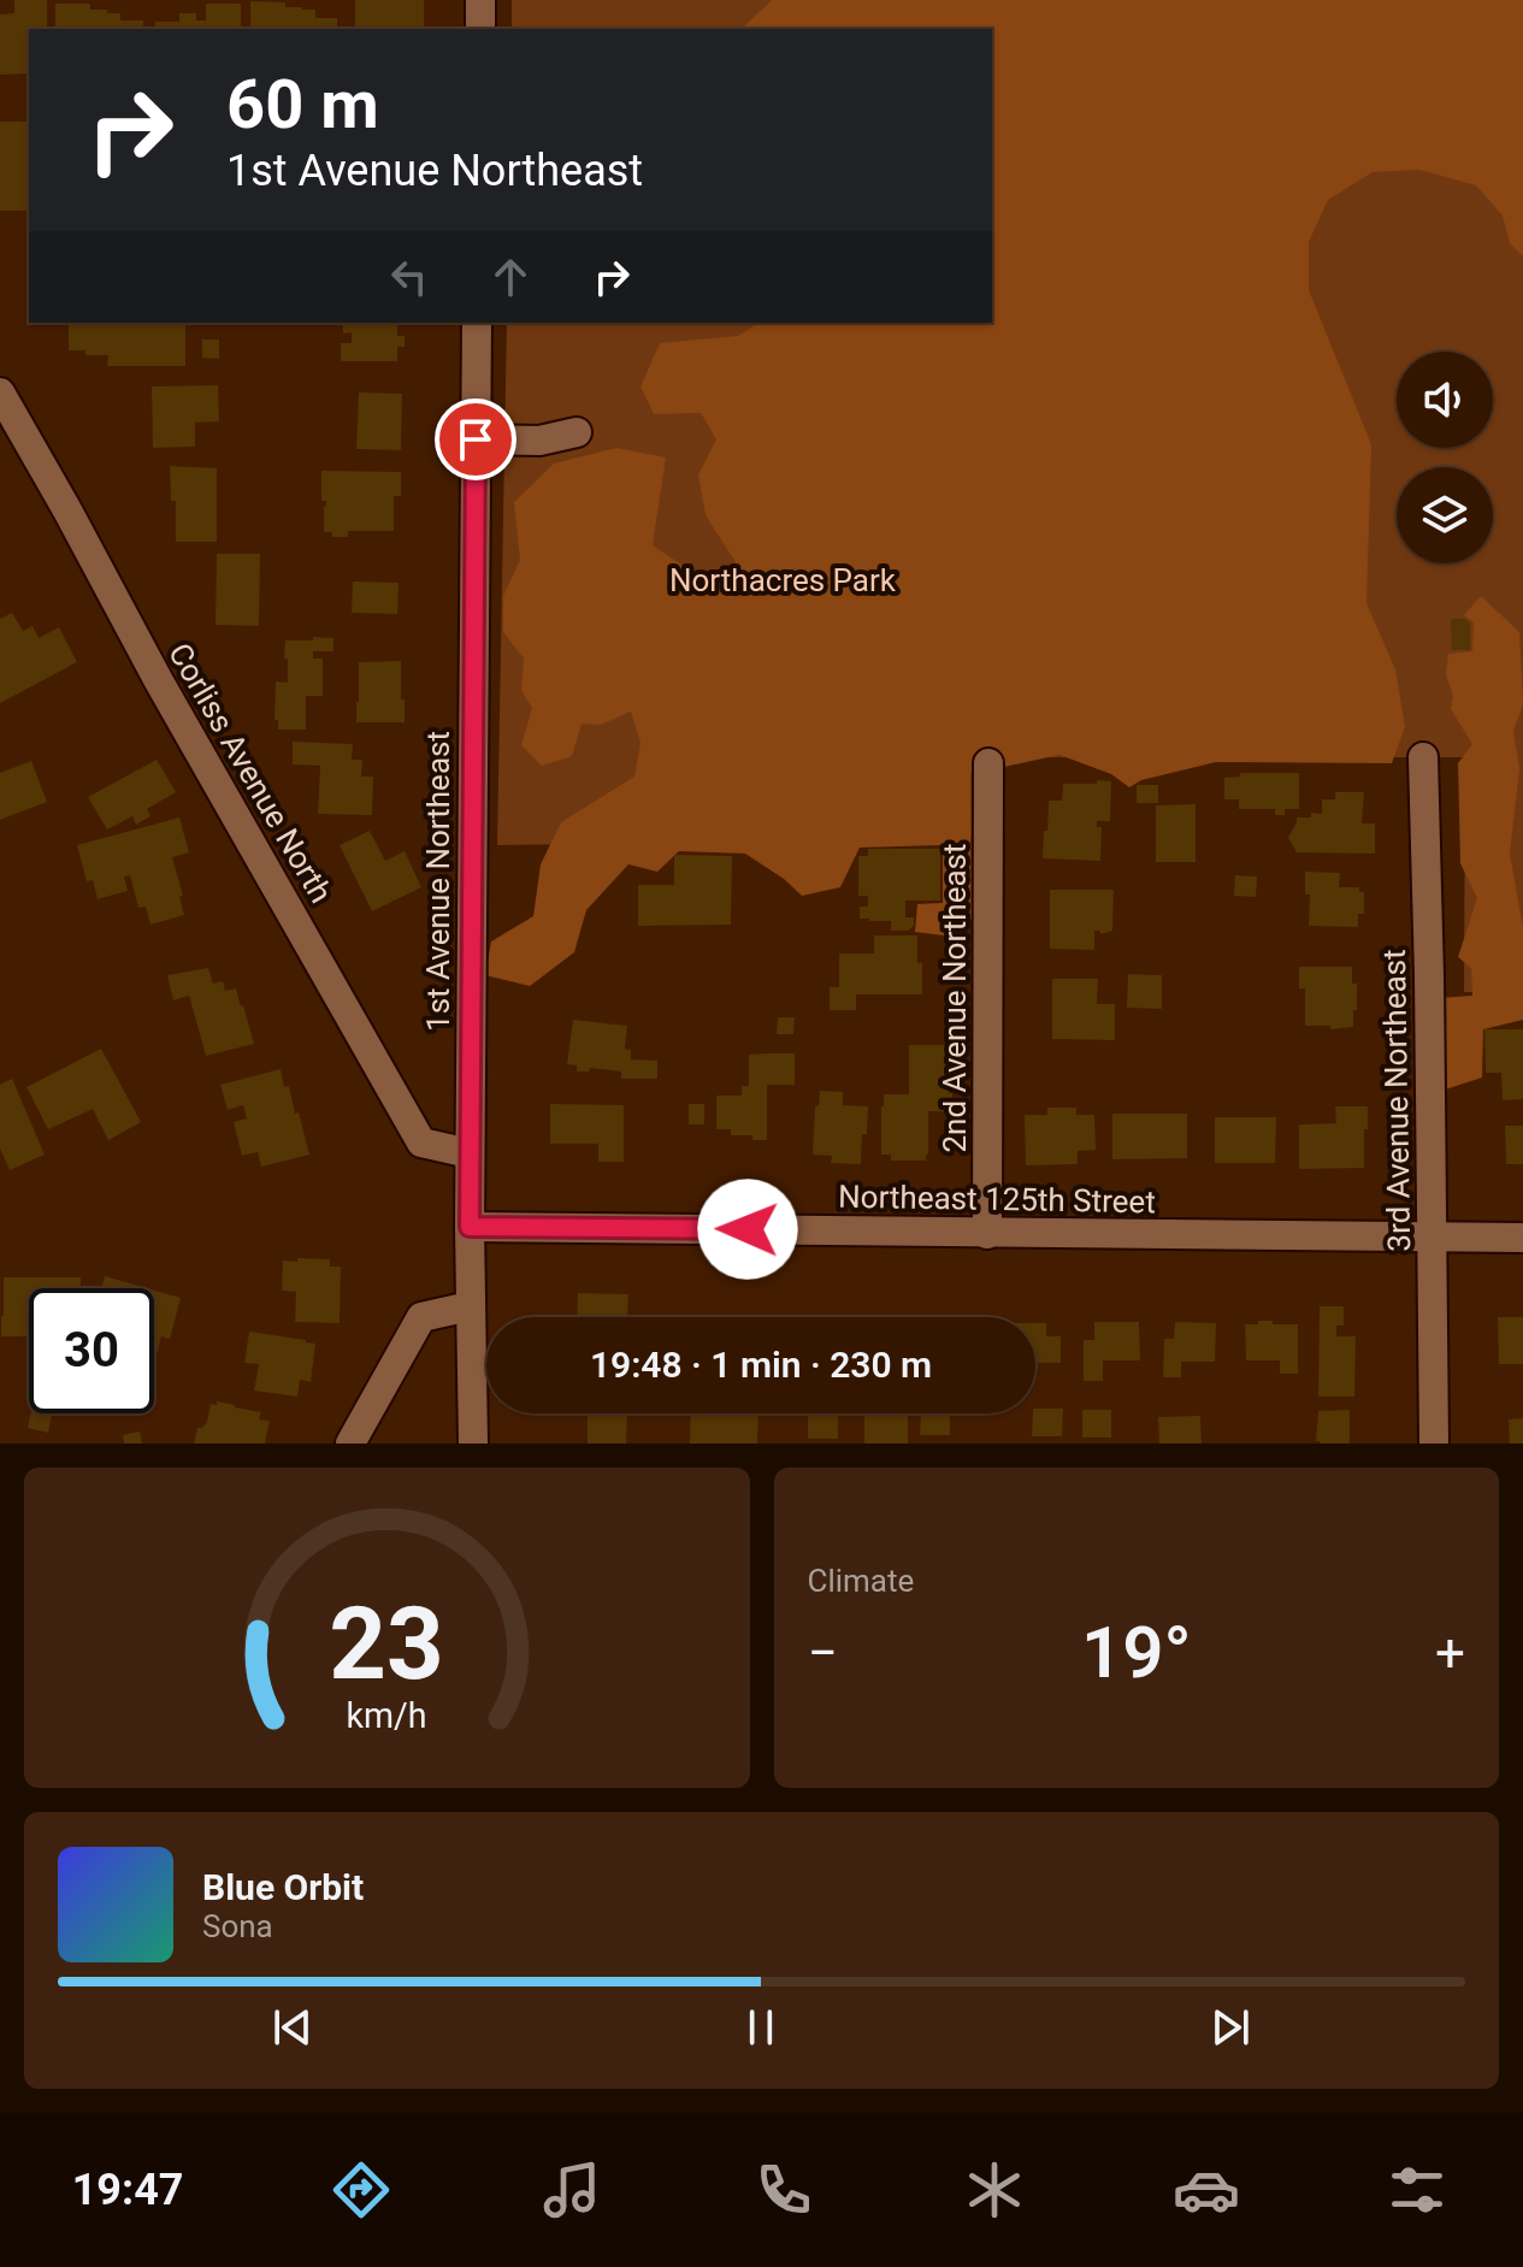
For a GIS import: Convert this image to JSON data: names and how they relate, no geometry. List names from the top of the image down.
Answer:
{
  "streets": {
    "street": [
      "Corliss Avenue North",
      "1st Avenue Northeast",
      "2nd Avenue Northeast",
      "3rd Avenue Northeast",
      "Northeast 125th Street"
    ]
  },
  "crossings": [
    ["Corliss Avenue North", "1st Avenue Northeast"],
    ["1st Avenue Northeast", "Northeast 125th Street"],
    ["2nd Avenue Northeast", "Northeast 125th Street"],
    ["3rd Avenue Northeast", "Northeast 125th Street"]
  ],
  "parks": ["Northacres Park"],
  "page": {
    "turn": ["60 m", "1st Avenue Northeast"],
    "limit": "30",
    "trip": "19:48 · 1 min · 230 m",
    "tile": "Climate",
    "heat": ["−", "19°", "+"],
    "song": ["Blue Orbit", "Sona"],
    "tabs": "19:47",
    "gauge": ["23", "km/h"]
  }
}
